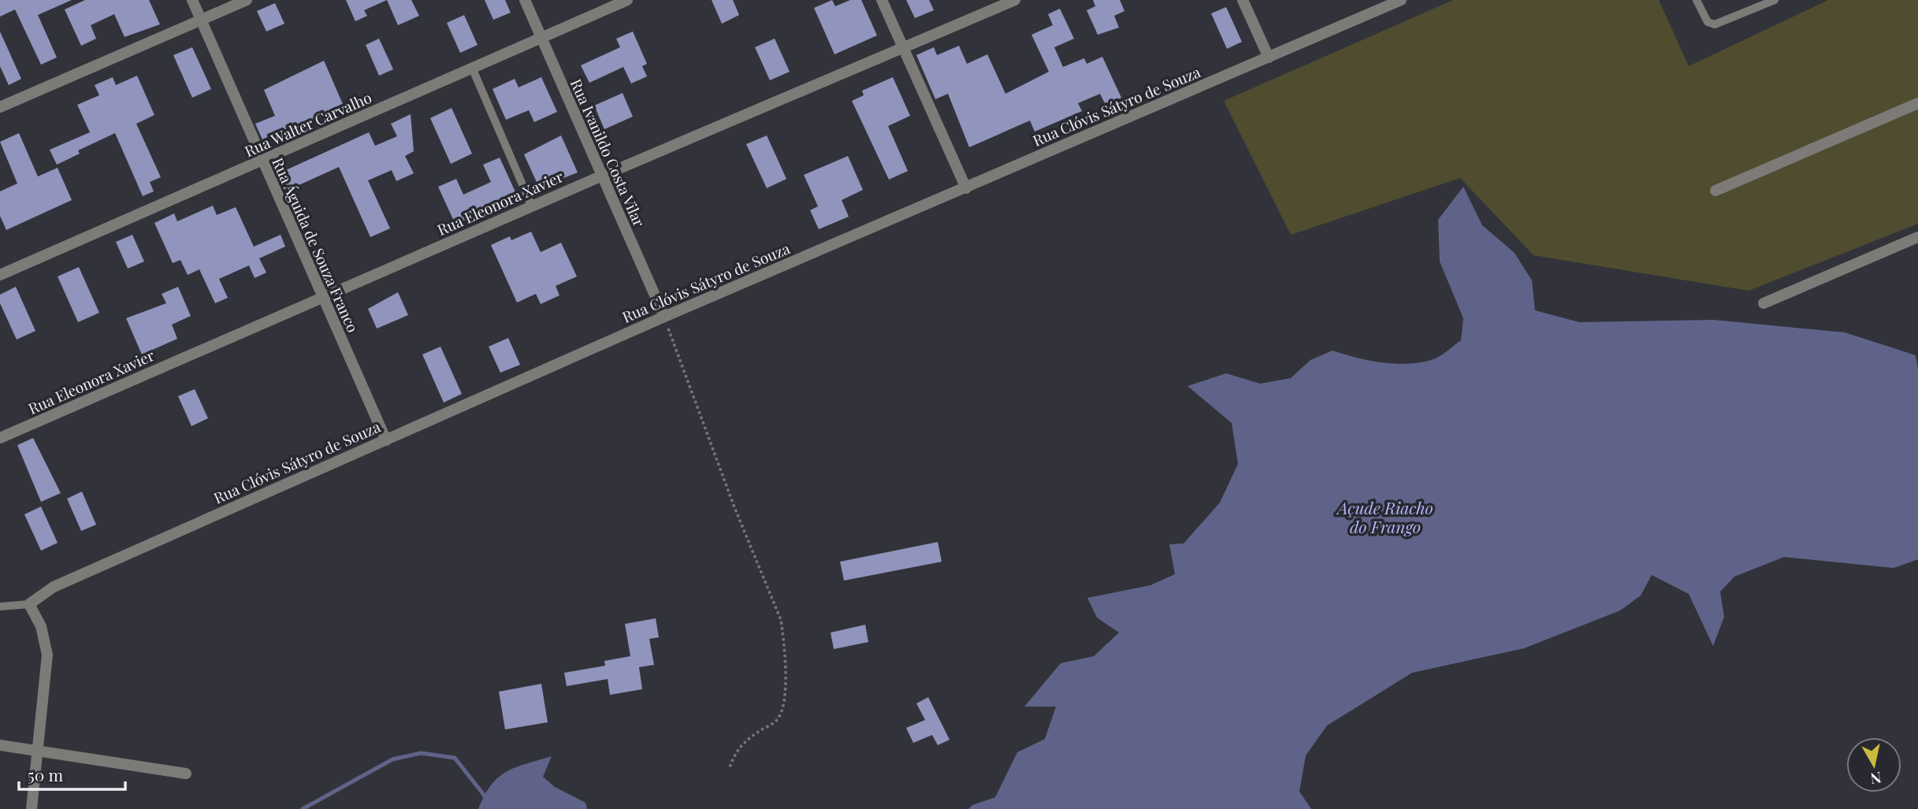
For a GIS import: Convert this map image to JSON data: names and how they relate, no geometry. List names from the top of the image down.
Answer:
{
  "streets": {
    "street": [
      "Rua Clóvis Sátyro de Souza",
      "Rua Walter Carvalho",
      "Rua Ivanildo Costa Vilar",
      "Rua Eleonora Xavier",
      "Rua Águida de Souza Franco"
    ]
  },
  "crossings": [
    ["Rua Clóvis Sátyro de Souza", "Rua Ivanildo Costa Vilar"],
    ["Rua Clóvis Sátyro de Souza", "Rua Águida de Souza Franco"],
    ["Rua Walter Carvalho", "Rua Ivanildo Costa Vilar"],
    ["Rua Walter Carvalho", "Rua Águida de Souza Franco"],
    ["Rua Ivanildo Costa Vilar", "Rua Eleonora Xavier"],
    ["Rua Eleonora Xavier", "Rua Águida de Souza Franco"]
  ],
  "water": ["Açude Riacho do Frango"],
  "scale_bar": "50 m",
  "north": "bottom"
}
